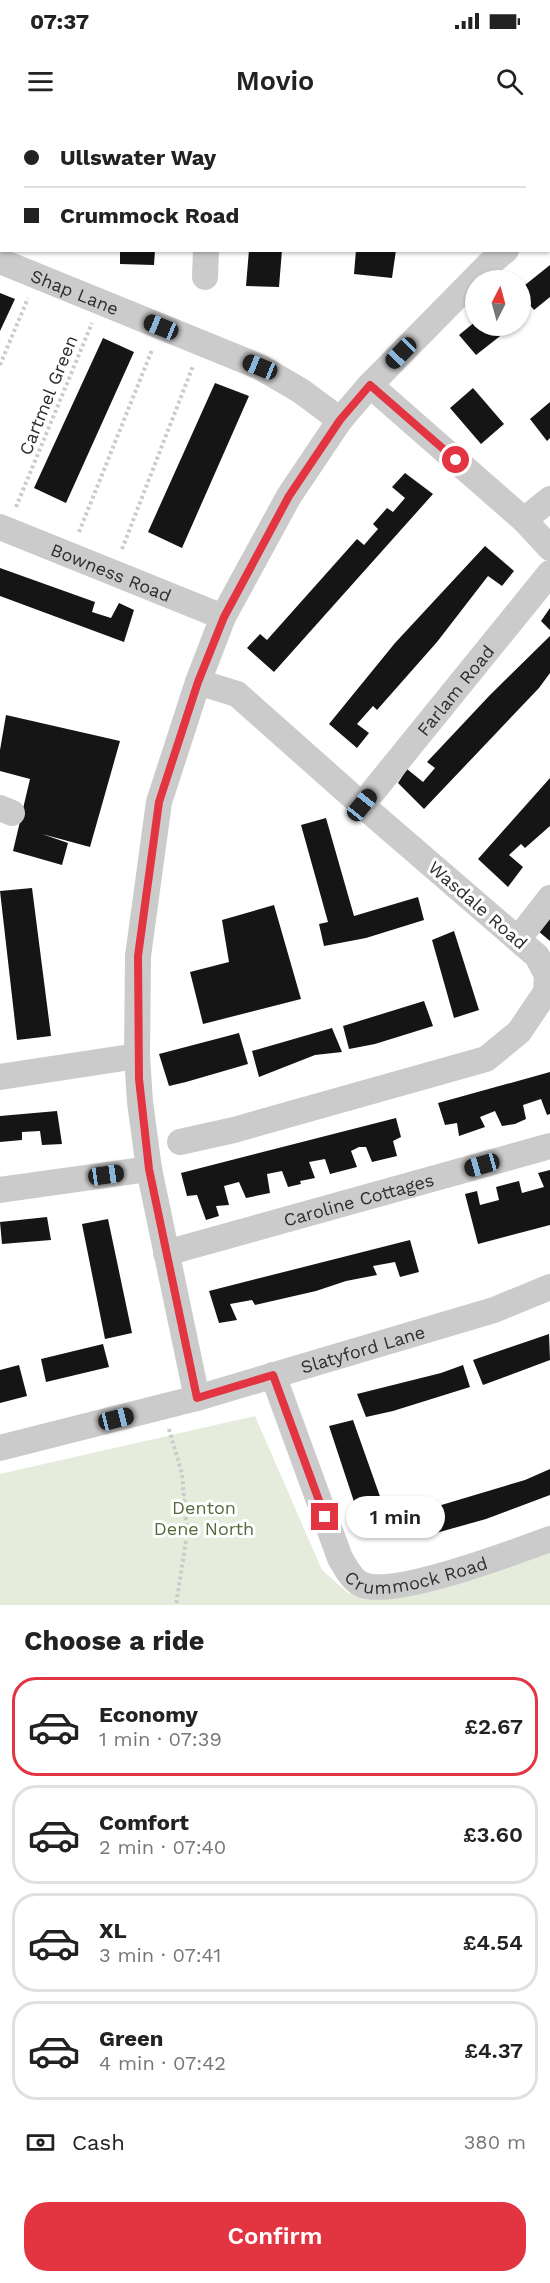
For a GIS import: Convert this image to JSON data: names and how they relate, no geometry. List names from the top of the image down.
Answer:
{
  "streets": {
    "street": [
      "Shap Lane",
      "Bowness Road",
      "Farlam Road",
      "Wasdale Road",
      "Caroline Cottages",
      "Slatyford Lane",
      "Crummock Road"
    ],
    "path": ["Cartmel Green"]
  },
  "crossings": [
    ["Shap Lane", "Cartmel Green"],
    ["Cartmel Green", "Bowness Road"],
    ["Farlam Road", "Wasdale Road"],
    ["Slatyford Lane", "Crummock Road"]
  ],
  "parks": ["Denton Dene North"],
  "north": "top",
  "page": {
    "status": "07:37",
    "header": "Movio",
    "banner": ["Ullswater Way", "Crummock Road"],
    "bubble": "1 min",
    "heading": "Choose a ride",
    "list": [
      {
        "name": "Economy",
        "note": "1 min · 07:39",
        "value": "£2.67"
      },
      {
        "name": "Comfort",
        "note": "2 min · 07:40",
        "value": "£3.60"
      },
      {
        "name": "XL",
        "note": "3 min · 07:41",
        "value": "£4.54"
      },
      {
        "name": "Green",
        "note": "4 min · 07:42",
        "value": "£4.37"
      }
    ],
    "pay": ["Cash", "380 m"],
    "buttons": "Confirm"
  }
}
